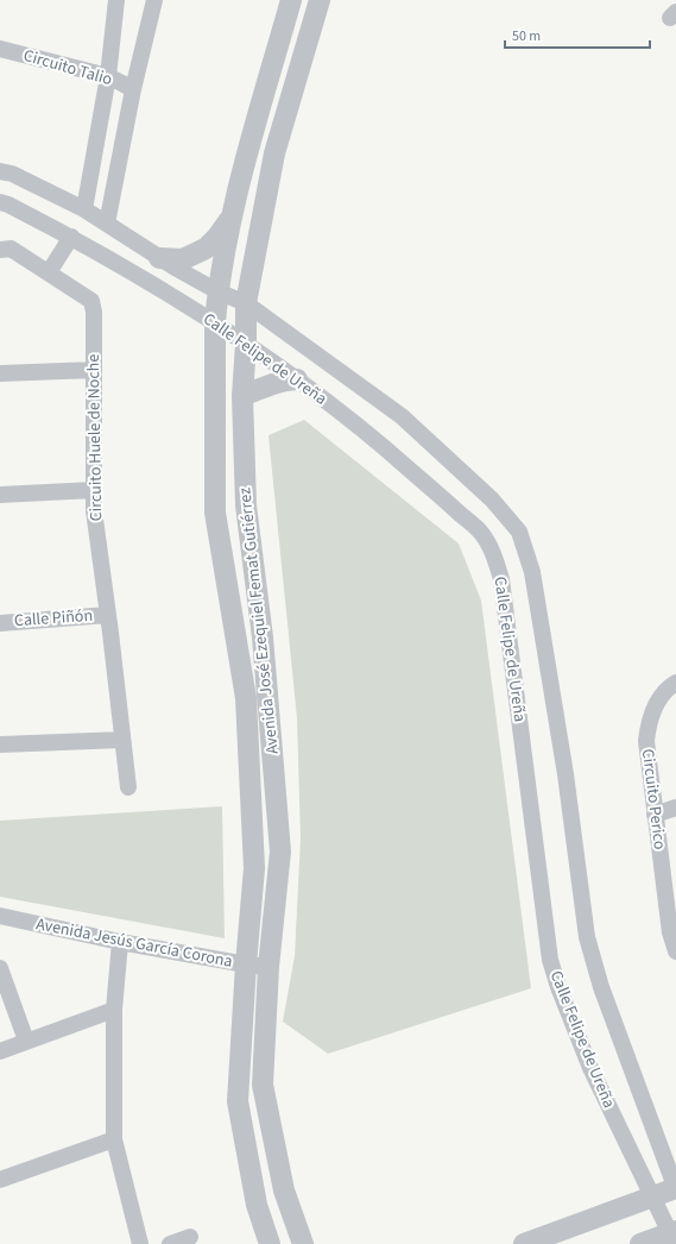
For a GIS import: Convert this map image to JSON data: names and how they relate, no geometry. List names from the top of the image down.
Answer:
{
  "streets": {
    "street": [
      "Circuito Talio",
      "Calle Felipe de Ureña",
      "Circuito Huele de Noche",
      "Calle Piñón",
      "Avenida José Ezequiel Femat Gutiérrez",
      "Circuito Perico",
      "Avenida Jesús García Corona"
    ]
  },
  "crossings": [
    ["Circuito Talio", "Calle Felipe de Ureña"],
    ["Calle Felipe de Ureña", "Avenida José Ezequiel Femat Gutiérrez"],
    ["Circuito Huele de Noche", "Calle Piñón"],
    ["Avenida José Ezequiel Femat Gutiérrez", "Avenida Jesús García Corona"]
  ],
  "scale_bar": "50 m"
}
